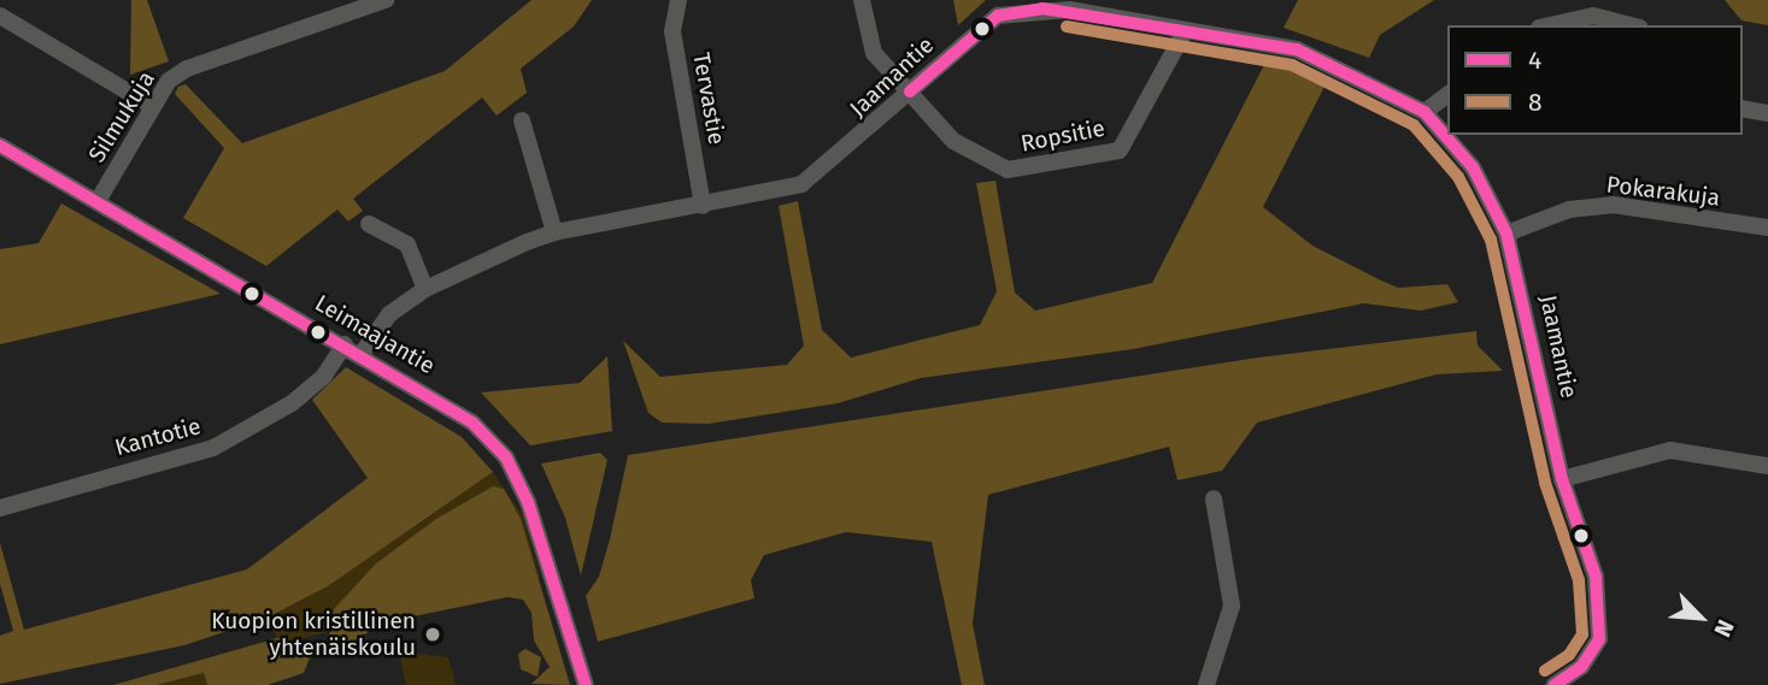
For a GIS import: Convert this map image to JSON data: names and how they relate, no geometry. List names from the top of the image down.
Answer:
{
  "streets": {
    "street": [
      "Jaamantie",
      "Tervastie",
      "Silmukuja",
      "Ropsitie",
      "Pokarakuja",
      "Leimaajantie",
      "Kantotie"
    ]
  },
  "crossings": [
    ["Jaamantie", "Tervastie"],
    ["Jaamantie", "Ropsitie"],
    ["Jaamantie", "Pokarakuja"],
    ["Jaamantie", "Leimaajantie"],
    ["Silmukuja", "Leimaajantie"],
    ["Leimaajantie", "Kantotie"]
  ],
  "places": ["Kuopion kristillinen yhtenäiskoulu"],
  "lines": ["transit line 4", "transit line 8"],
  "legend": ["4", "8"],
  "north": "bottom right"
}
